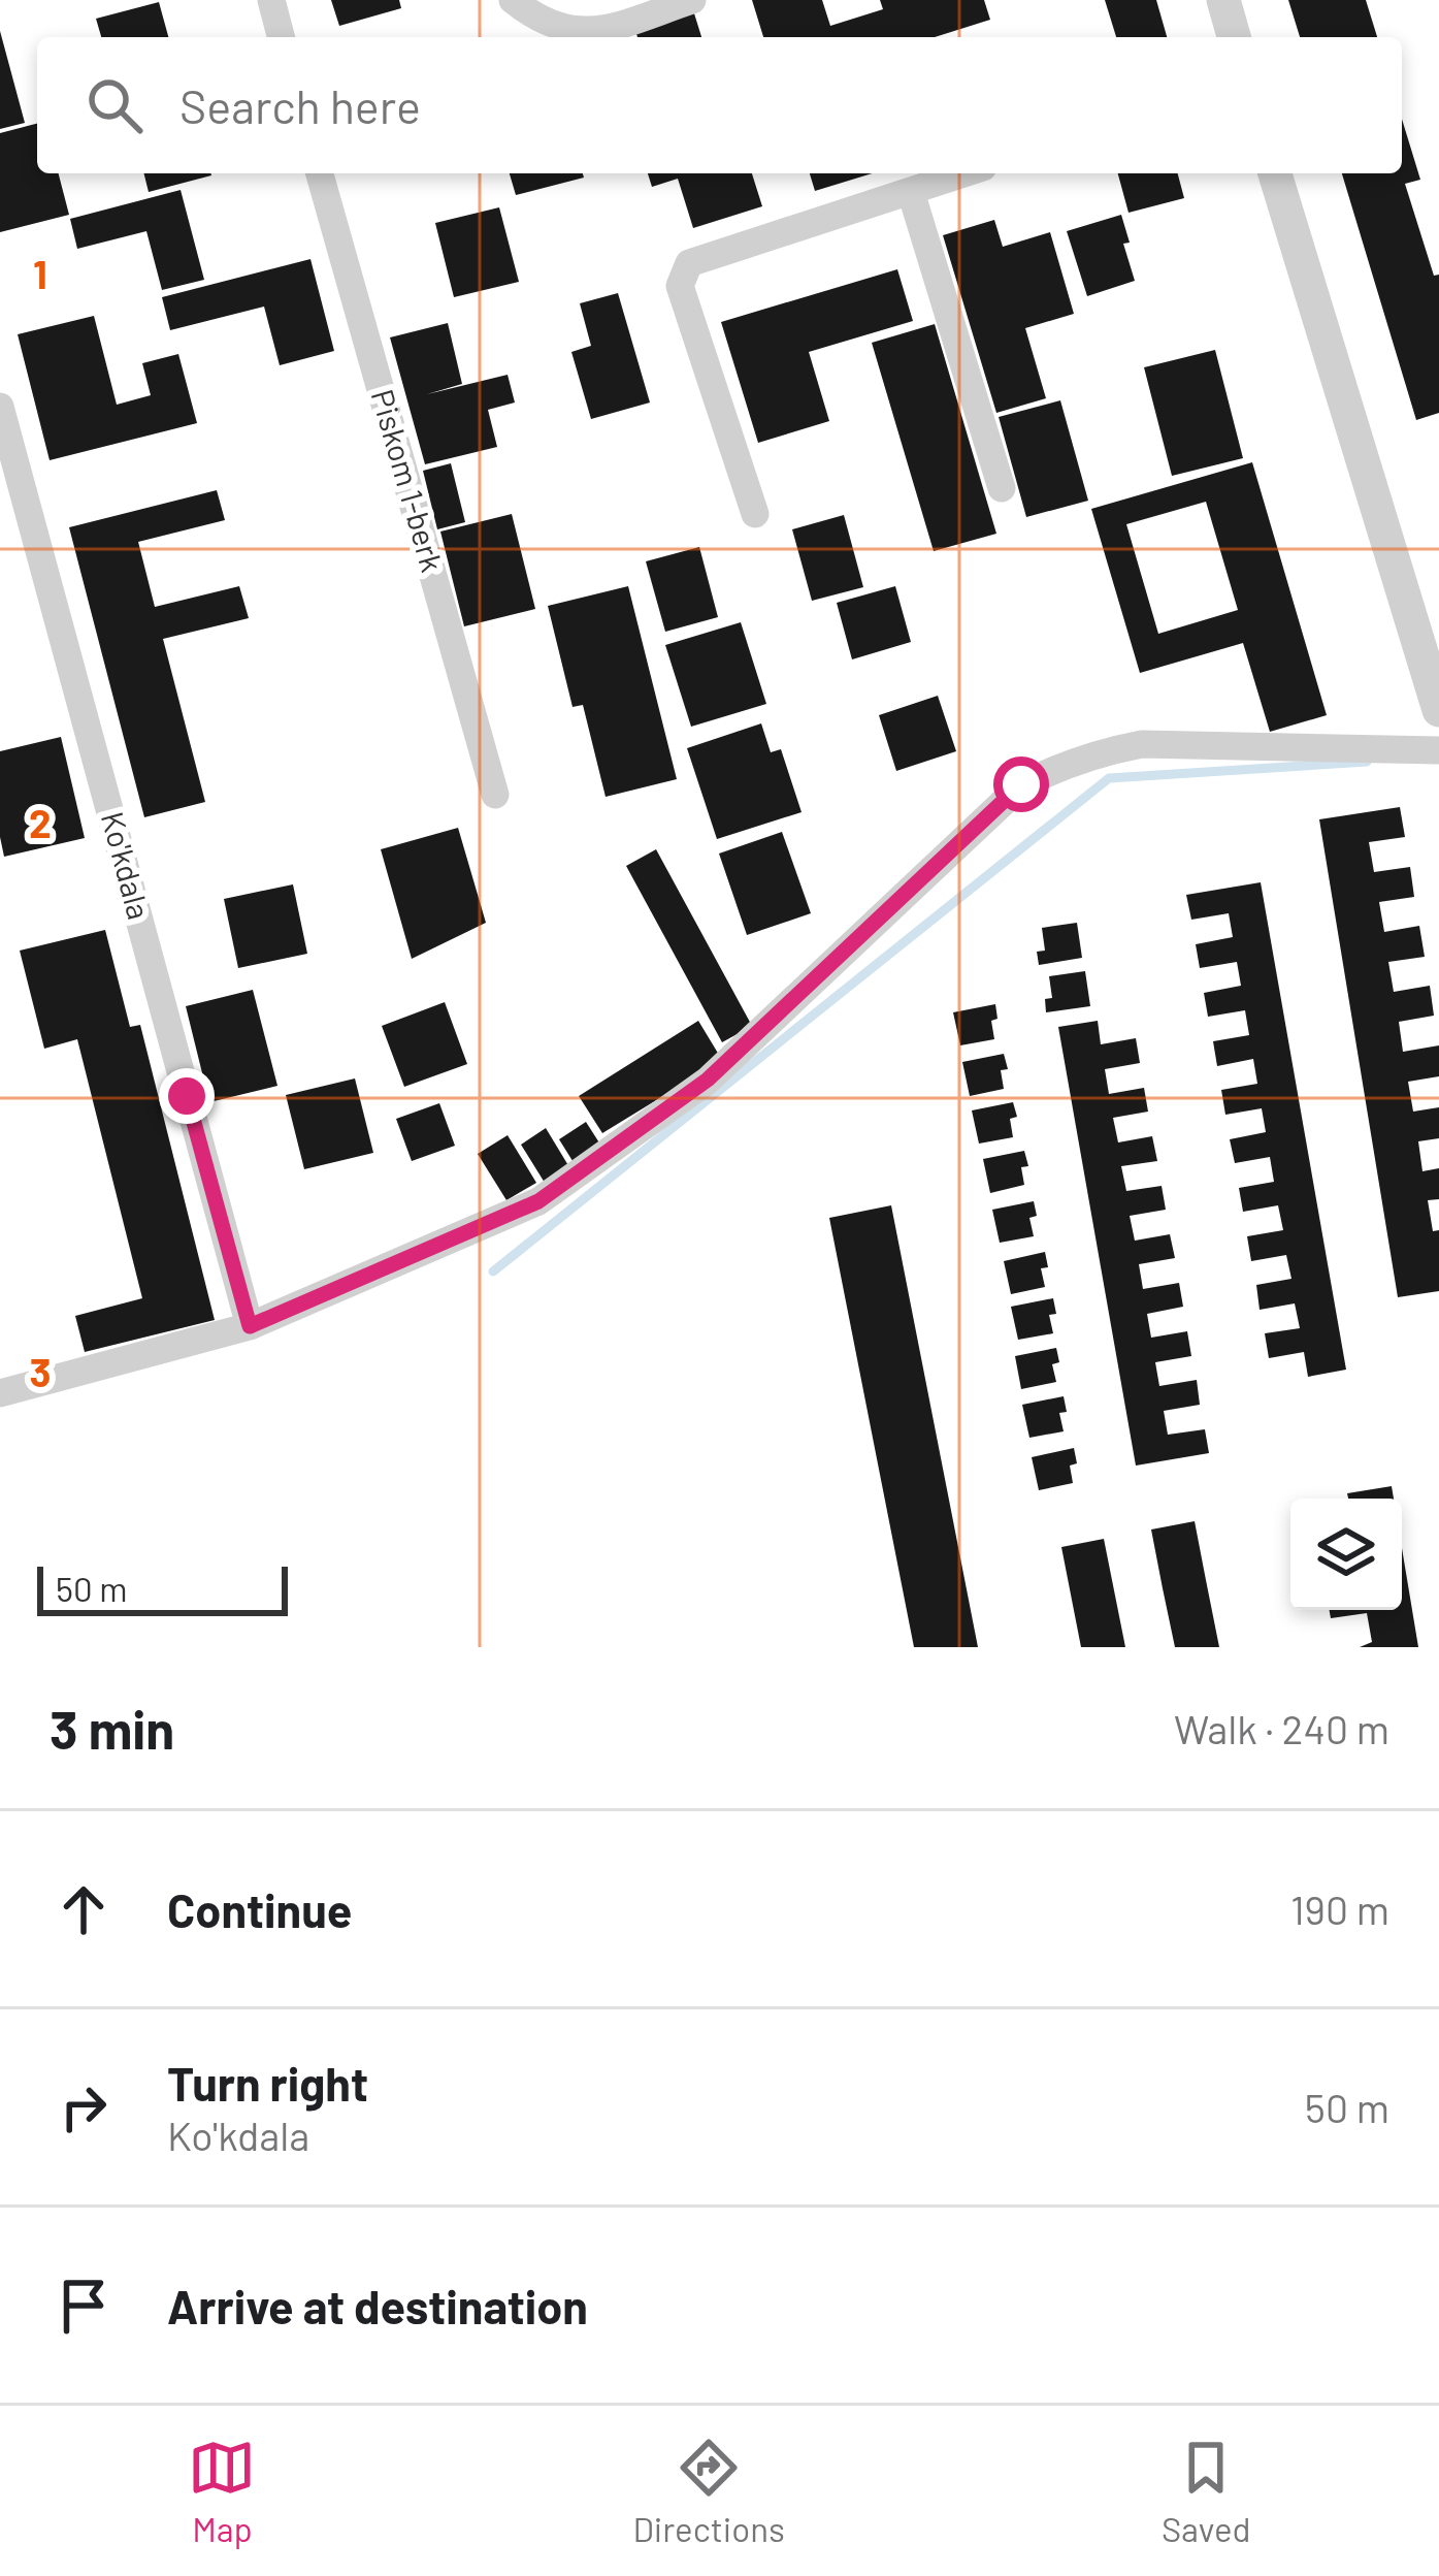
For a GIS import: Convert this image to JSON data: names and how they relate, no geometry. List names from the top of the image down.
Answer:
{
  "streets": {
    "street": ["Piskom 1-berk", "Ko'kdala"]
  },
  "scale_bar": "50 m",
  "page": {
    "search": "Search here",
    "scale": "50 m",
    "heading": ["3 min", "Walk · 240 m"],
    "list": [
      ["Continue", "190 m"],
      ["Turn right", "Ko'kdala", "50 m"],
      "Arrive at destination"
    ],
    "nav": ["Map", "Directions", "Saved"]
  },
  "grid": {
    "rows": ["1", "2", "3"]
  }
}
